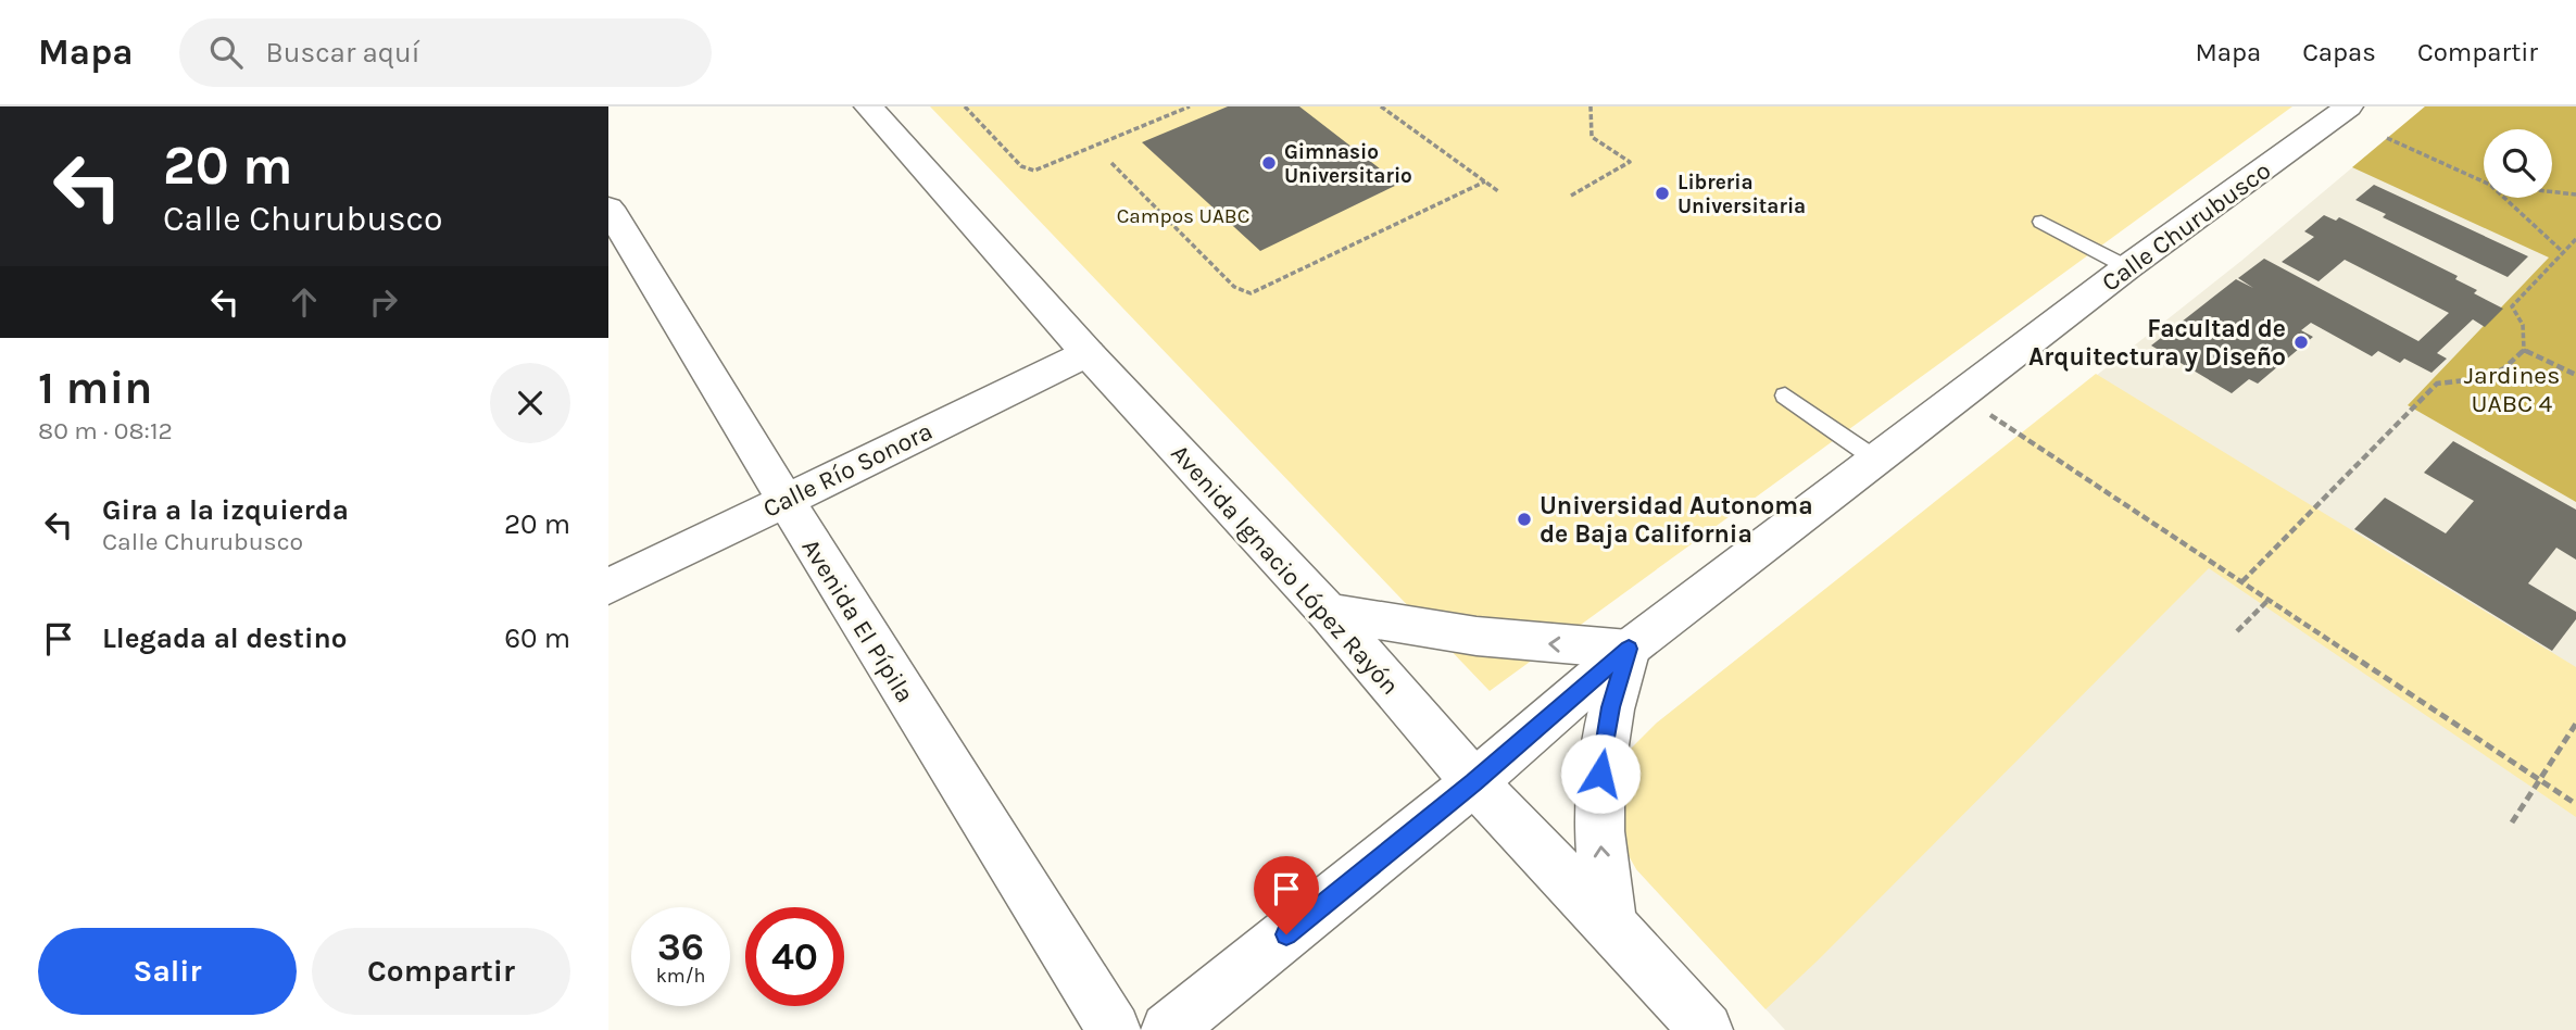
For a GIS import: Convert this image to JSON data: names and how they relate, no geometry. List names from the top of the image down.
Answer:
{
  "streets": {
    "street": [
      "Calle Churubusco",
      "Calle Río Sonora",
      "Avenida Ignacio López Rayón",
      "Avenida El Pípila"
    ]
  },
  "crossings": [
    ["Calle Churubusco", "Avenida Ignacio López Rayón"],
    ["Calle Río Sonora", "Avenida Ignacio López Rayón"],
    ["Calle Río Sonora", "Avenida El Pípila"]
  ],
  "parks": ["Campos UABC", "Jardines UABC 4"],
  "places": [
    "Gimnasio Universitario",
    "Libreria Universitaria",
    "Facultad de Arquitectura y Diseño",
    "Universidad Autonoma de Baja California"
  ],
  "page": {
    "header": "Mapa",
    "search": "Buscar aquí",
    "nav": ["Mapa", "Capas", "Compartir"],
    "turn": ["20 m", "Calle Churubusco"],
    "heading": ["1 min", "80 m · 08:12"],
    "list": [
      {
        "name": "Gira a la izquierda",
        "note": "Calle Churubusco",
        "value": "20 m"
      },
      {
        "name": "Llegada al destino",
        "value": "60 m"
      }
    ],
    "speed": "36 km/h",
    "limit": "40",
    "buttons": ["Salir", "Compartir"]
  }
}
